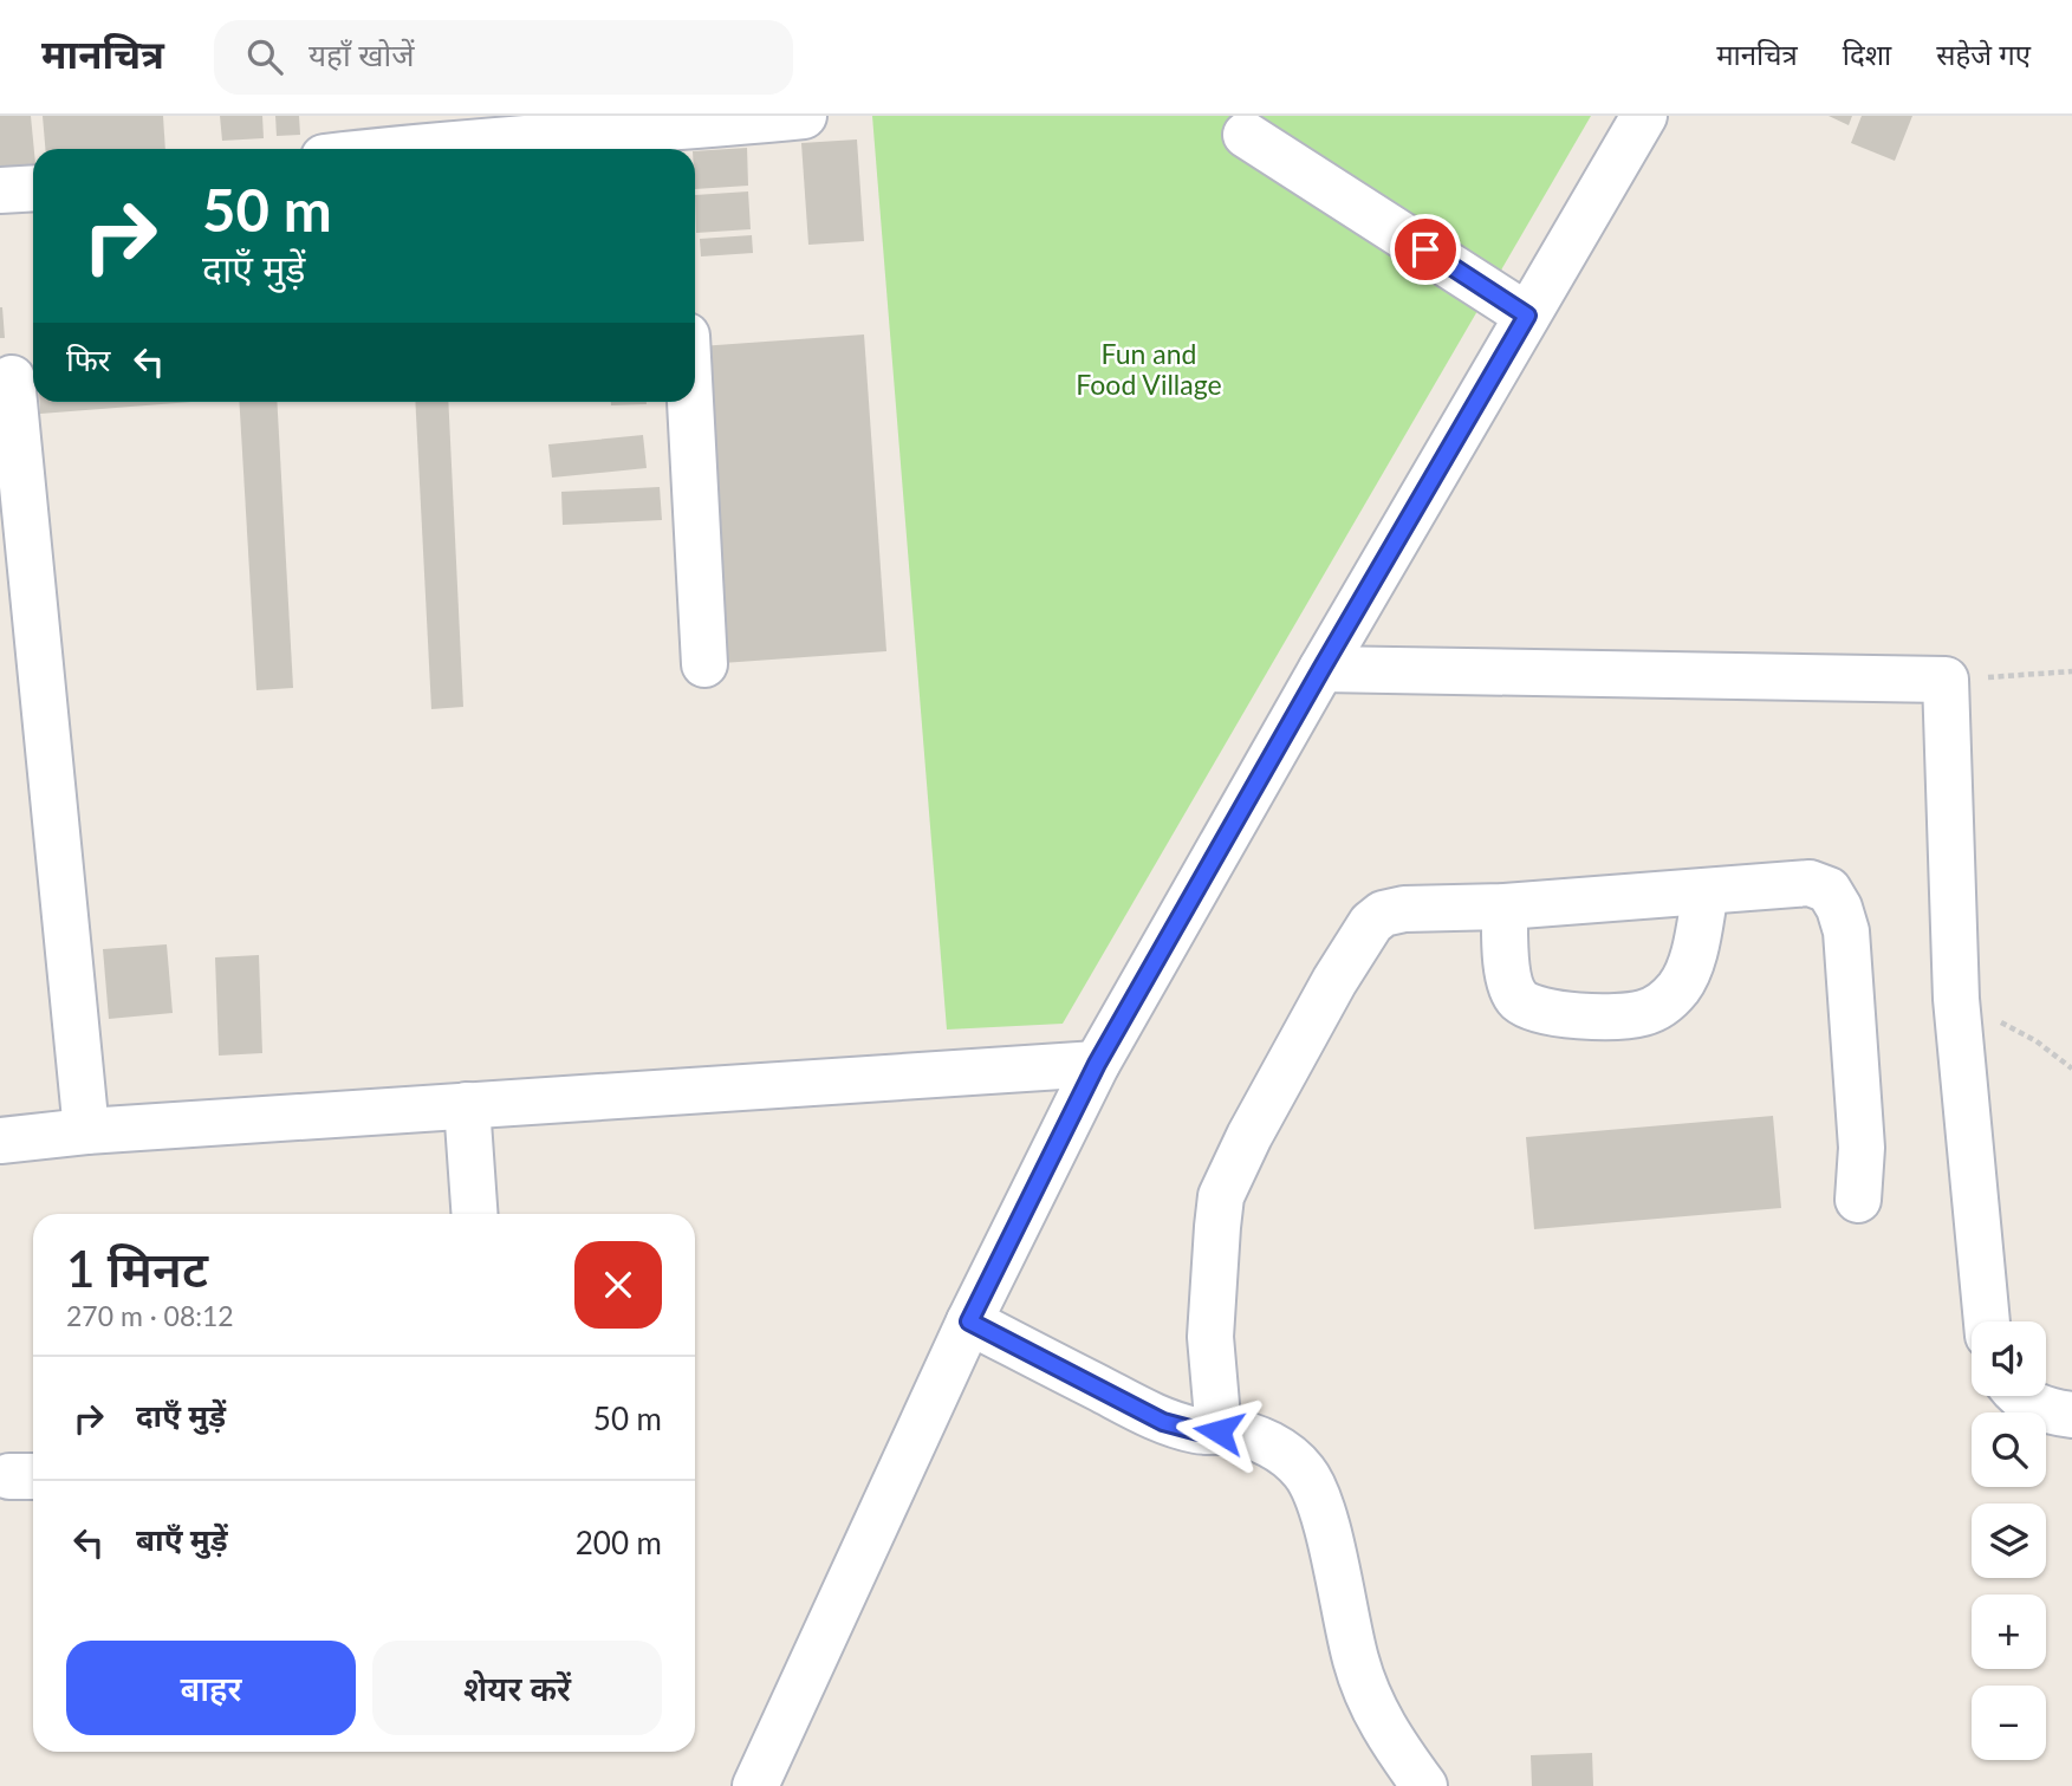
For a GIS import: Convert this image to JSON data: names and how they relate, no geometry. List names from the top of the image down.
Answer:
{
  "parks": ["Fun and Food Village"],
  "page": {
    "header": "मानचित्र",
    "search": "यहाँ खोजें",
    "nav": ["मानचित्र", "दिशा", "सहेजे गए"],
    "turn": ["50 m", "दाएँ मुड़ें"],
    "then": "फिर",
    "heading": ["1 मिनट", "270 m · 08:12"],
    "map_buttons": ["+", "−"],
    "list": [
      {
        "name": "दाएँ मुड़ें",
        "value": "50 m"
      },
      {
        "name": "बाएँ मुड़ें",
        "value": "200 m"
      }
    ],
    "buttons": ["बाहर", "शेयर करें"]
  }
}
